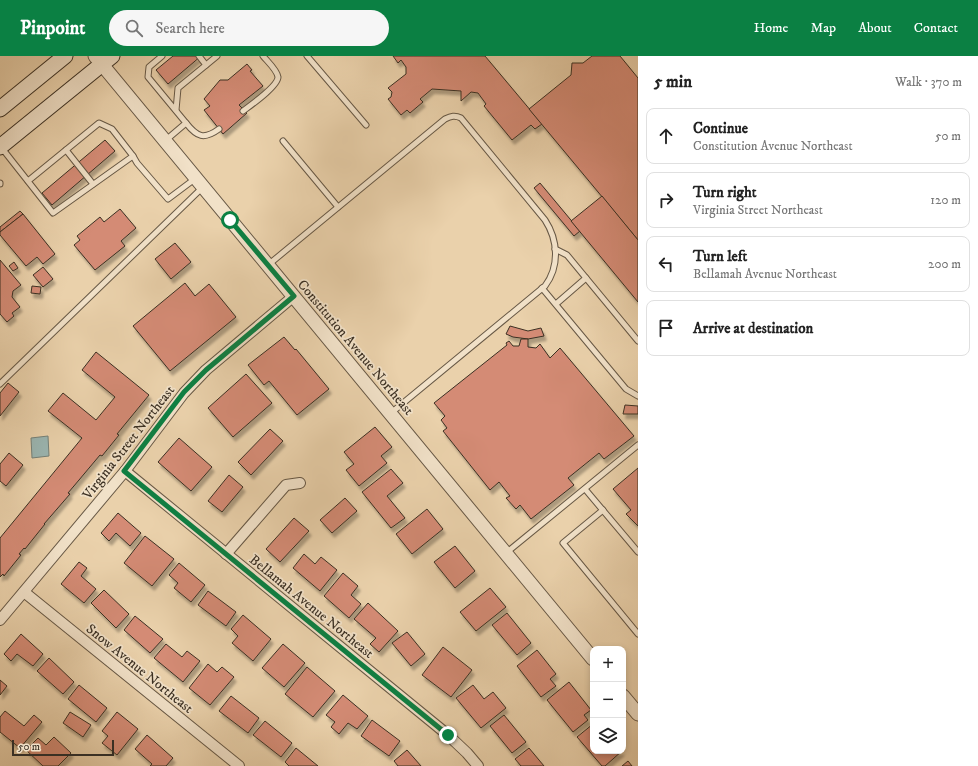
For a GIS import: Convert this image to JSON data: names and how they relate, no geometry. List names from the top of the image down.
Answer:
{
  "streets": {
    "street": [
      "Constitution Avenue Northeast",
      "Virginia Street Northeast",
      "Bellamah Avenue Northeast",
      "Snow Avenue Northeast"
    ]
  },
  "crossings": [
    ["Constitution Avenue Northeast", "Virginia Street Northeast"],
    ["Virginia Street Northeast", "Bellamah Avenue Northeast"],
    ["Virginia Street Northeast", "Snow Avenue Northeast"]
  ],
  "scale_bar": "50 m",
  "page": {
    "header": "Pinpoint",
    "search": "Search here",
    "nav": [
      "Home",
      "Map",
      "About",
      "Contact"
    ],
    "heading": ["5 min", "Walk · 370 m"],
    "list": [
      ["Continue", "Constitution Avenue Northeast", "50 m"],
      ["Turn right", "Virginia Street Northeast", "120 m"],
      ["Turn left", "Bellamah Avenue Northeast", "200 m"],
      "Arrive at destination"
    ],
    "map_buttons": ["+", "−"],
    "scale": "50 m"
  }
}
